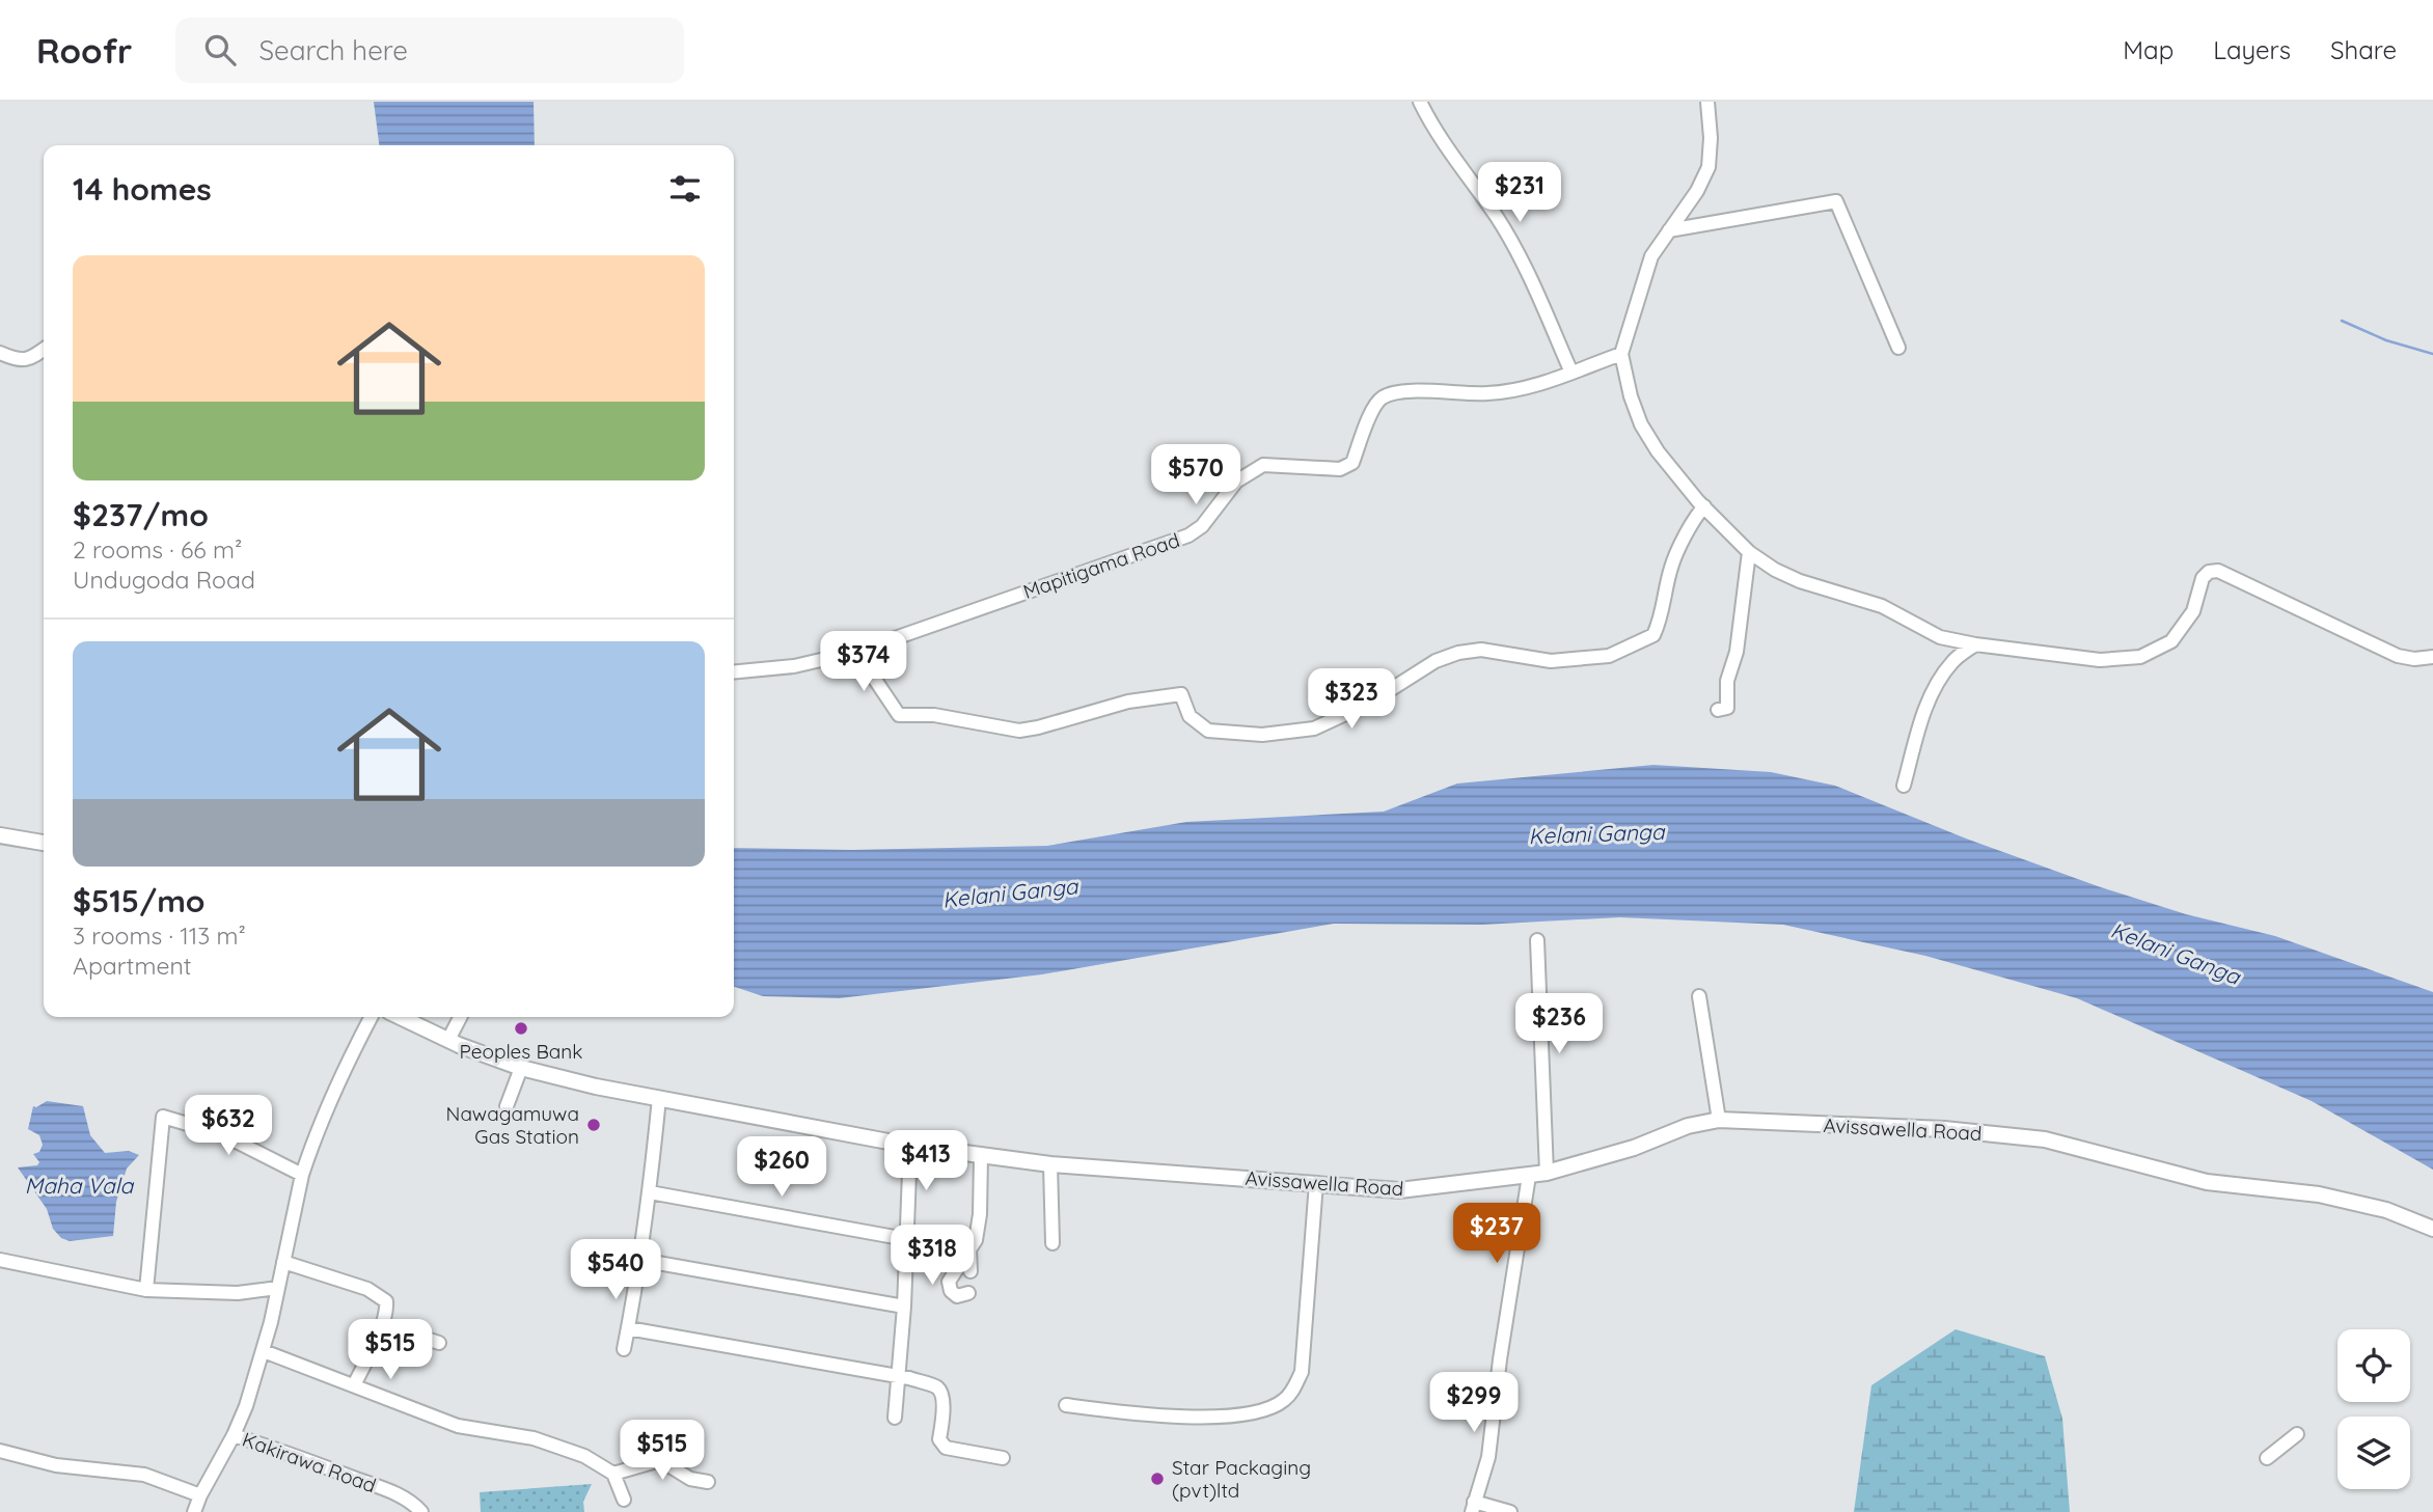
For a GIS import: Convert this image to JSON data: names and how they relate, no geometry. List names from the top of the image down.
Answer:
{
  "streets": {
    "main road": ["Avissawella Road"],
    "street": ["Mapitigama Road", "Kakirawa Road"]
  },
  "water": ["Kelani Ganga", "Maha Vala"],
  "places": ["Peoples Bank", "Nawagamuwa Gas Station", "Star Packaging (pvt)ltd"],
  "page": {
    "header": "Roofr",
    "search": "Search here",
    "nav": ["Map", "Layers", "Share"],
    "heading": "14 homes",
    "price": [
      "$231",
      "$570",
      "$374",
      "$323",
      "$236",
      "$632",
      "$413",
      "$260",
      "$237",
      "$318",
      "$540",
      "$515",
      "$299",
      "$515"
    ],
    "list": [
      {
        "name": "$237/mo",
        "note": "2 rooms · 66 m² · Undugoda Road"
      },
      {
        "name": "$515/mo",
        "note": "3 rooms · 113 m² · Apartment"
      }
    ]
  }
}
